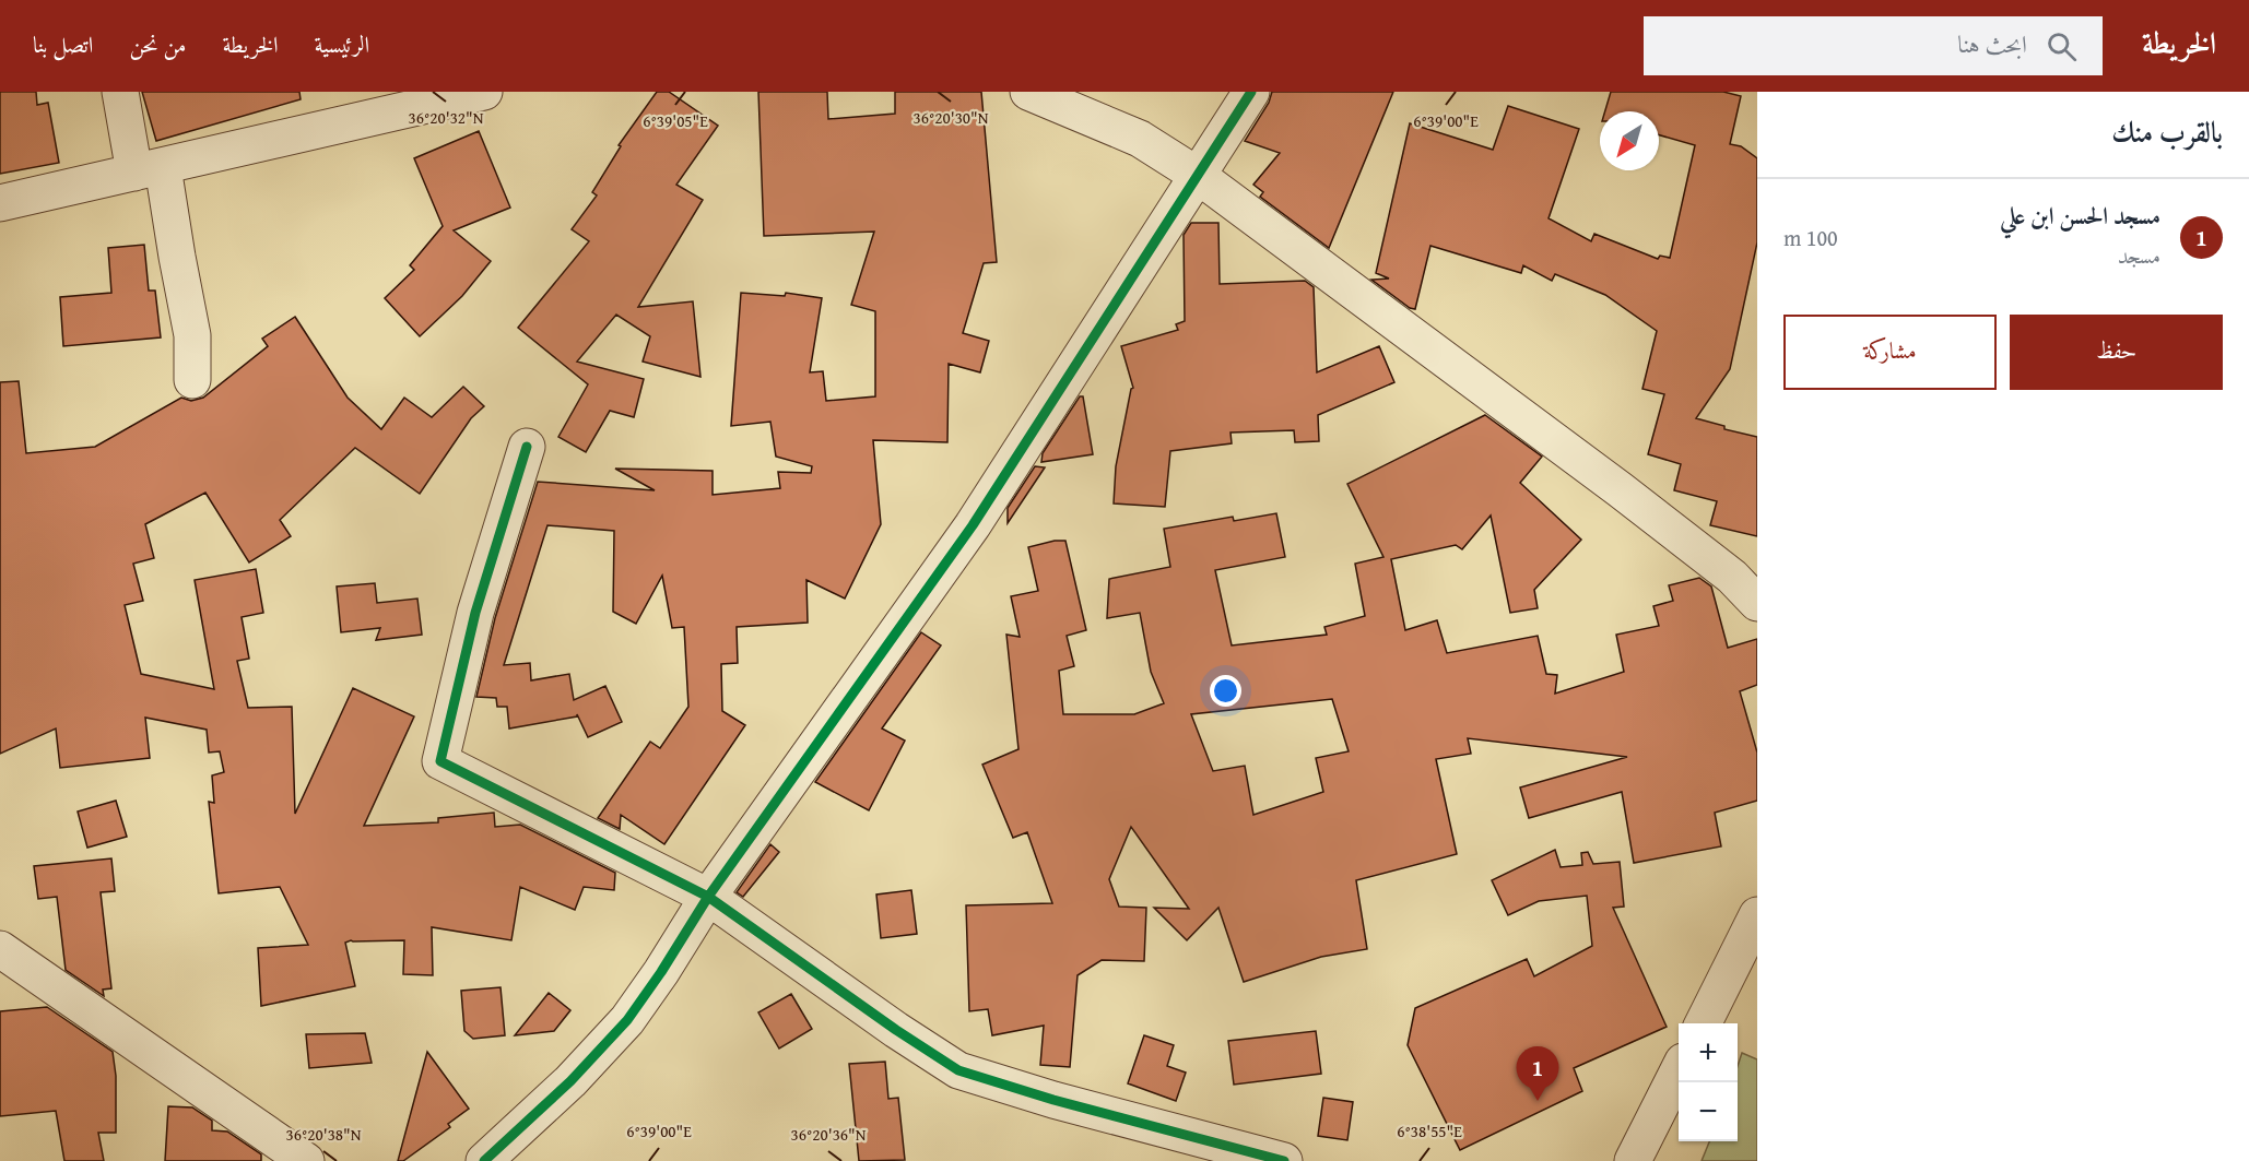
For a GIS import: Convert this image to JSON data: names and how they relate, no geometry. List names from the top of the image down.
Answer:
{
  "north": "bottom left",
  "page": {
    "header": "الخريطة",
    "search": "ابحث هنا",
    "nav": [
      "الرئيسية",
      "الخريطة",
      "من نحن",
      "اتصل بنا"
    ],
    "heading": "بالقرب منك",
    "list": [
      {
        "mark": "1",
        "name": "مسجد الحسن ابن علي",
        "note": "مسجد",
        "value": "100 m"
      }
    ],
    "buttons": ["حفظ", "مشاركة"],
    "map_buttons": ["+", "−"],
    "pins": "1"
  },
  "coordinates": [
    "36°20'32\"N",
    "36°20'30\"N",
    "6°39'05\"E",
    "6°39'00\"E",
    "6°38'55\"E",
    "36°20'38\"N",
    "36°20'36\"N"
  ]
}
